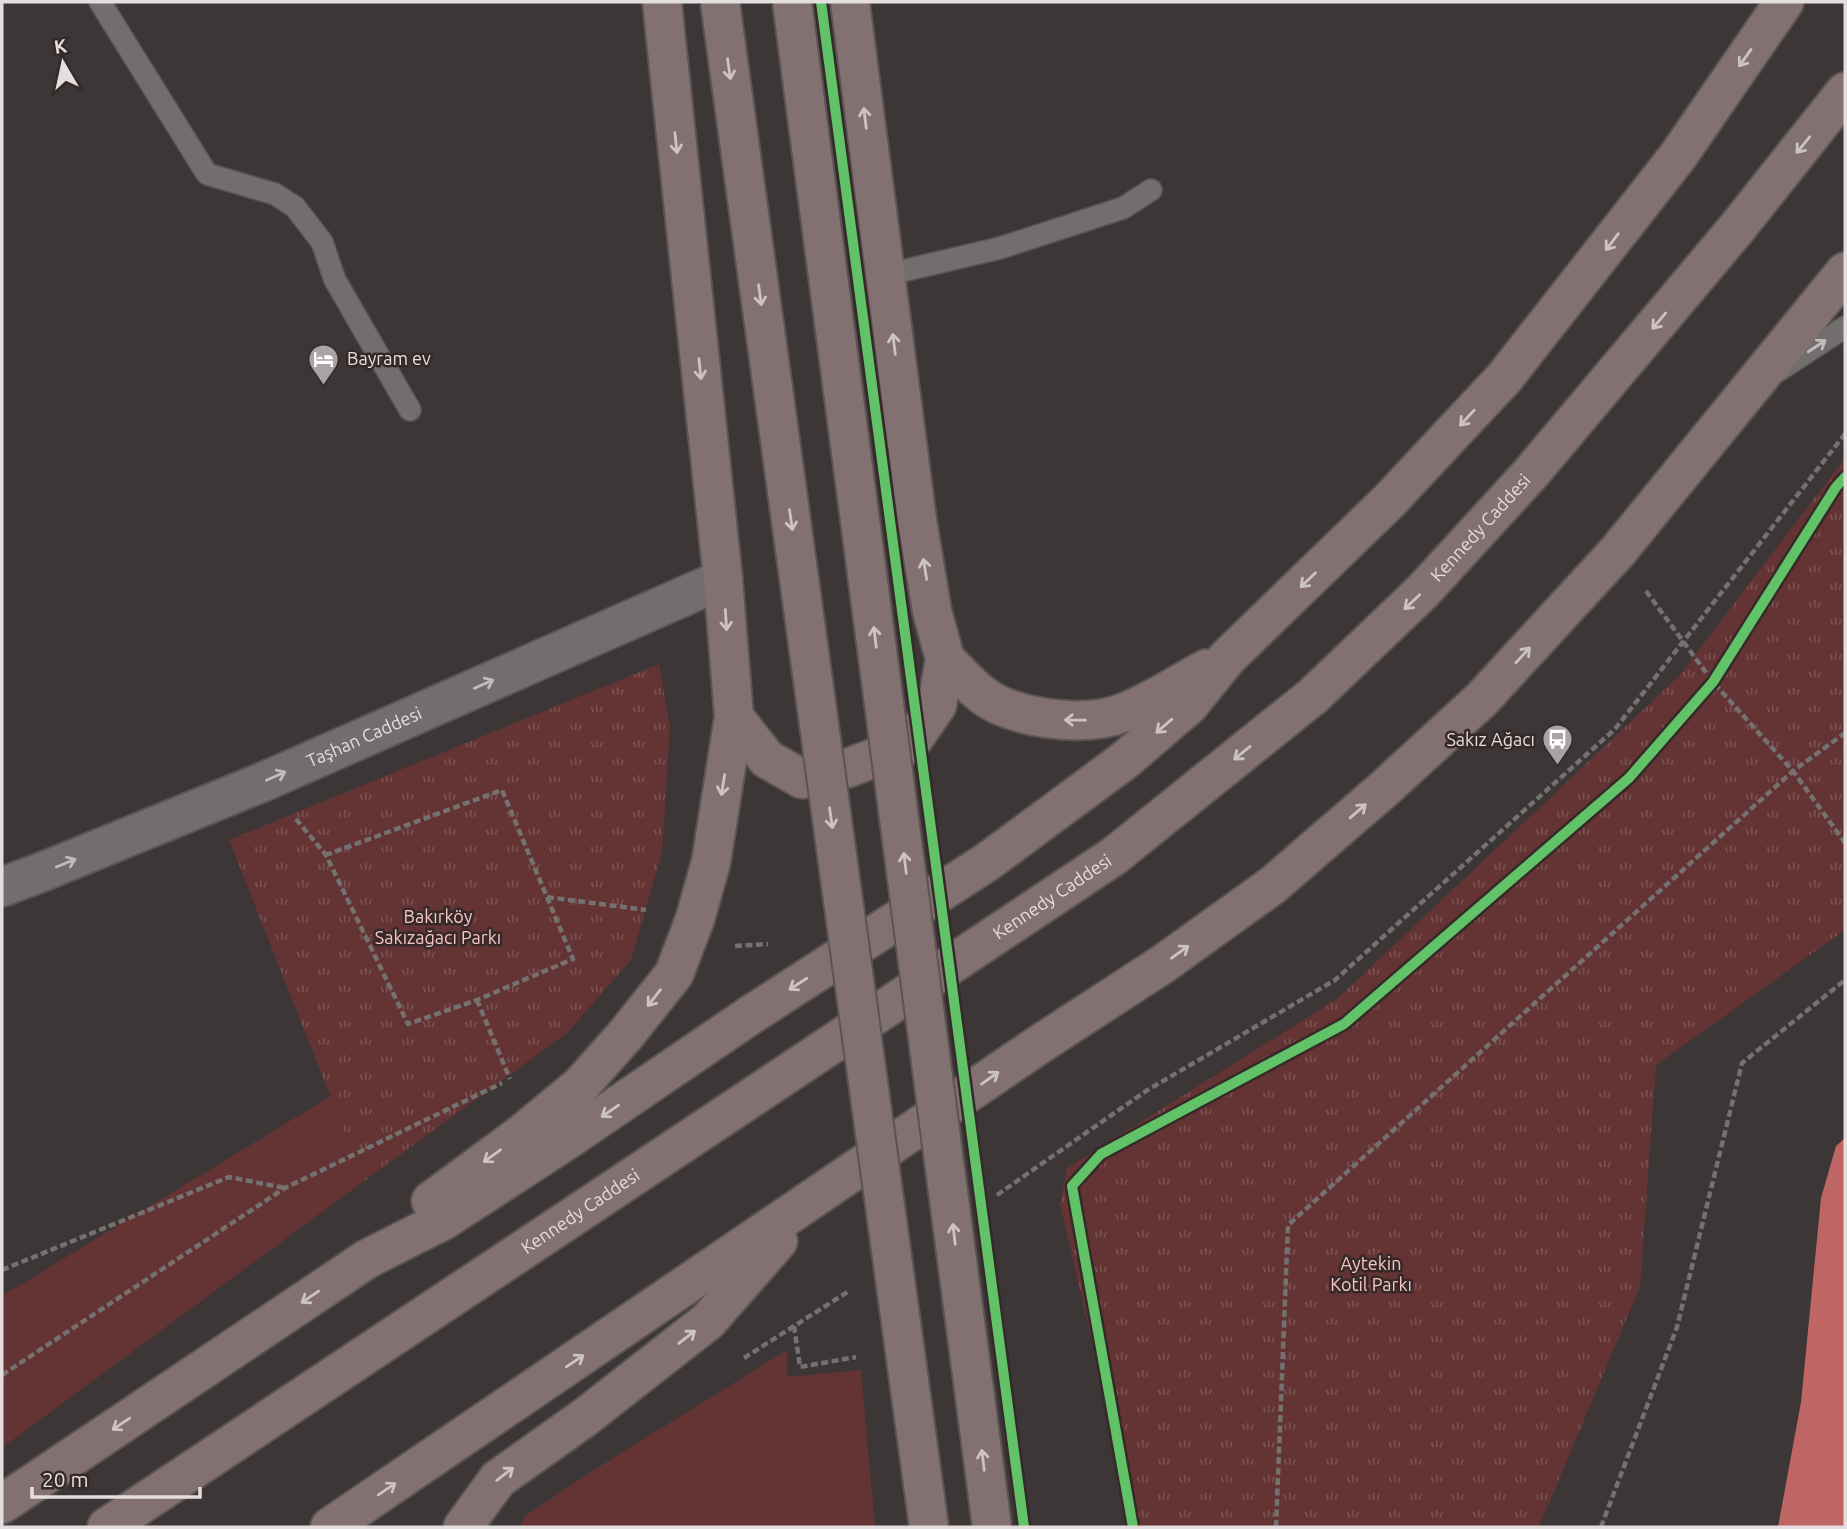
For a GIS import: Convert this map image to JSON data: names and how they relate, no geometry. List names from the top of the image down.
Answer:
{
  "streets": {
    "highway": ["Kennedy Caddesi"],
    "street": ["Taşhan Caddesi"]
  },
  "one_way": ["Taşhan Caddesi"],
  "parks": ["Bakırköy Sakızağacı Parkı", "Aytekin Kotil Parkı"],
  "places": {
    "hotel": ["Bayram ev"],
    "bus stop": ["Sakız Ağacı"]
  },
  "scale_bar": "20 m",
  "north": "top"
}
